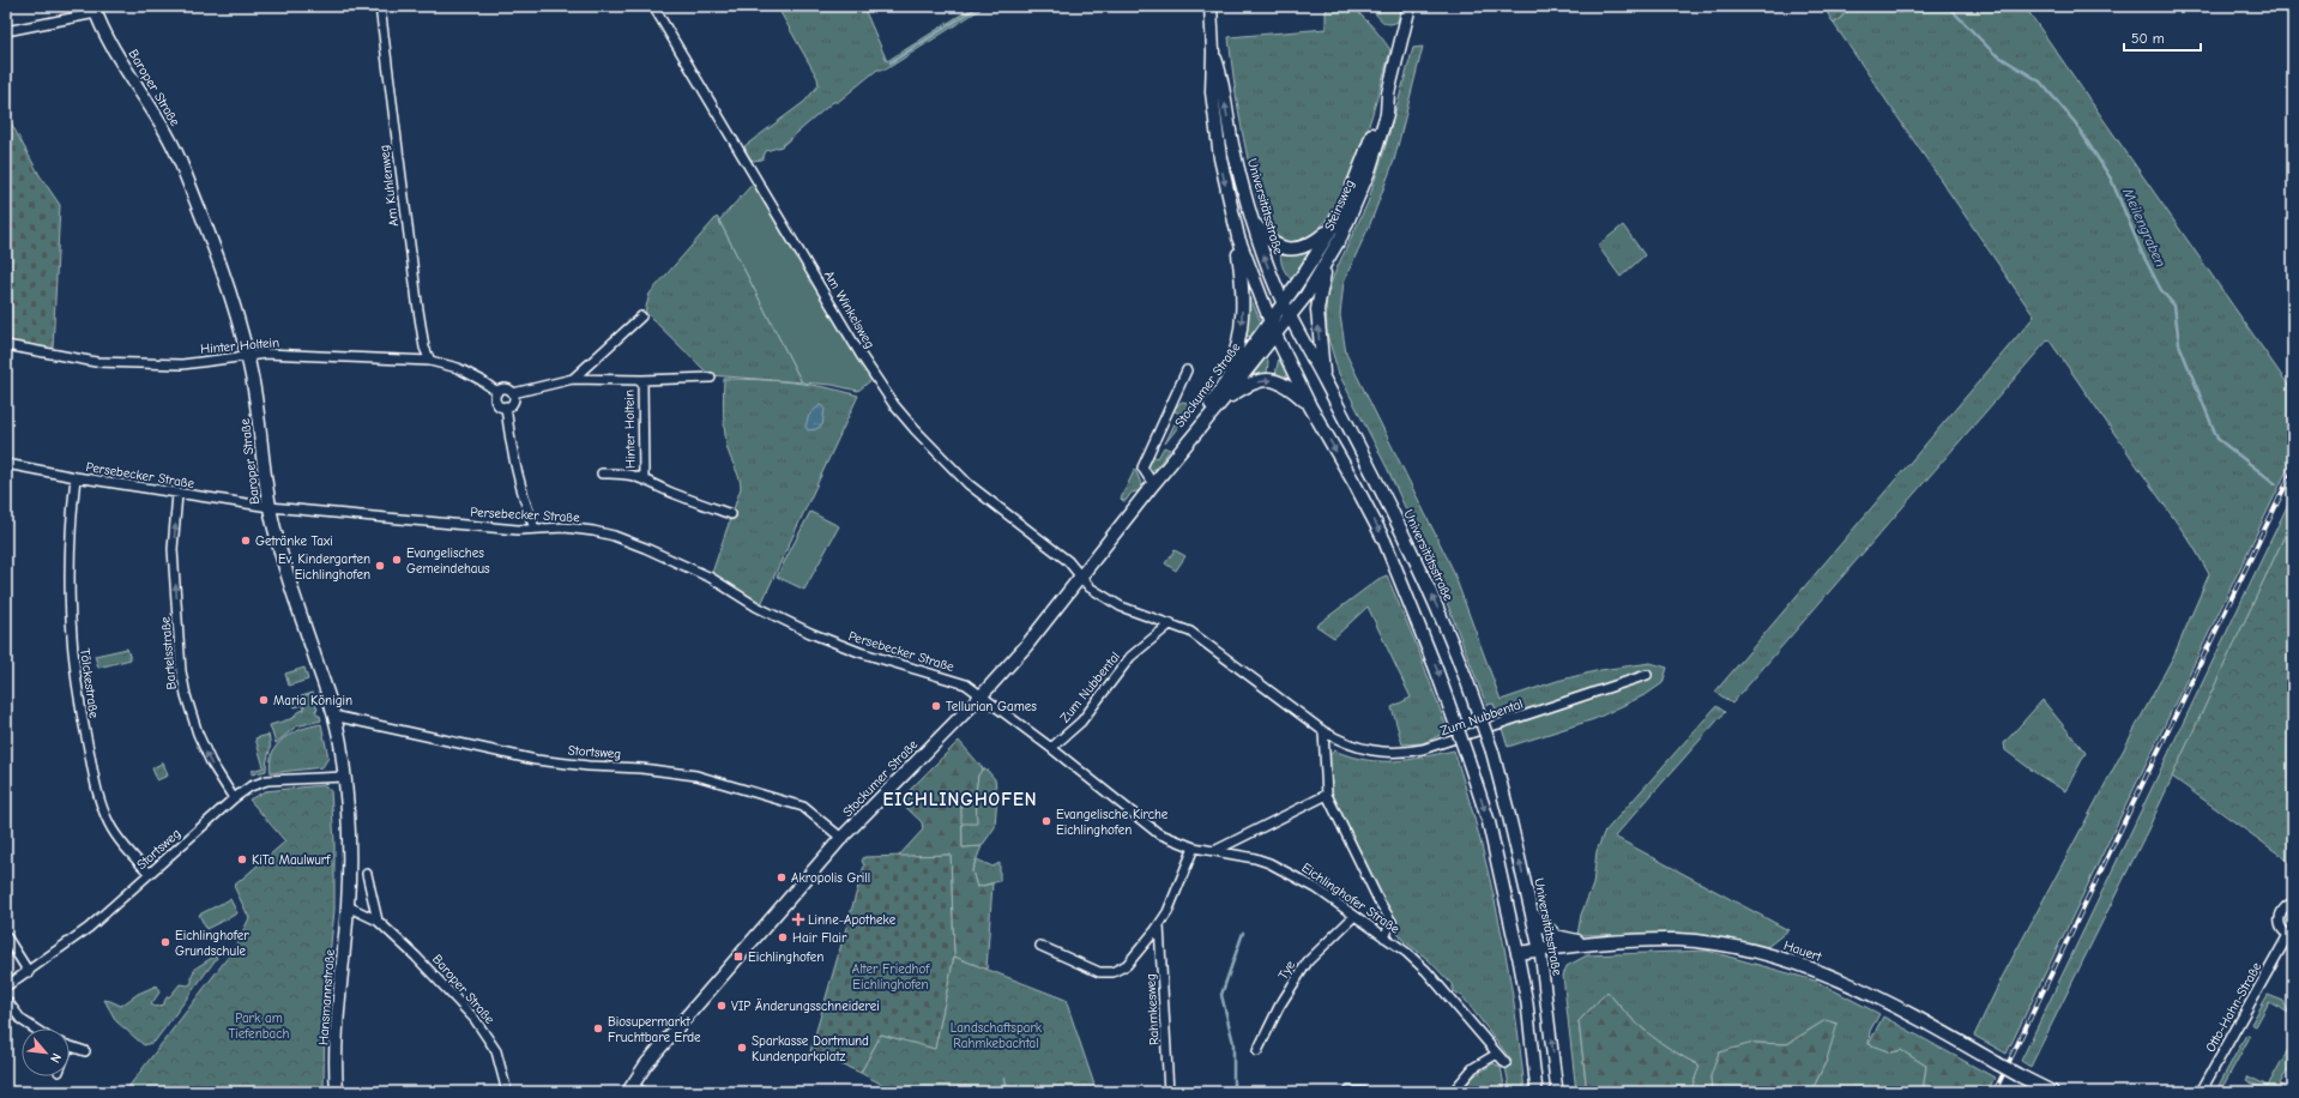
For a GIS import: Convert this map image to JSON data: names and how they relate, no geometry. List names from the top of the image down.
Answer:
{
  "streets": {
    "main road": [
      "Baroper Straße",
      "Steinsweg",
      "Universitätsstraße",
      "Stockumer Straße",
      "Hauert",
      "Hansmannstraße"
    ],
    "street": [
      "Am Kuhlenweg",
      "Am Winkelsweg",
      "Hinter Holtein",
      "Persebecker Straße",
      "Bartelsstraße",
      "Tölckestraße",
      "Zum Nubbental",
      "Stortsweg",
      "Eichlinghofer Straße",
      "Tye",
      "Otto-Hahn-Straße",
      "Rahmkesweg"
    ]
  },
  "crossings": [
    ["Baroper Straße", "Hinter Holtein"],
    ["Baroper Straße", "Persebecker Straße"],
    ["Baroper Straße", "Stortsweg"],
    ["Baroper Straße", "Hansmannstraße"],
    ["Am Kuhlenweg", "Hinter Holtein"],
    ["Steinsweg", "Universitätsstraße"],
    ["Steinsweg", "Stockumer Straße"],
    ["Universitätsstraße", "Stockumer Straße"],
    ["Universitätsstraße", "Hauert"],
    ["Am Winkelsweg", "Stockumer Straße"],
    ["Am Winkelsweg", "Zum Nubbental"],
    ["Hinter Holtein", "Persebecker Straße"],
    ["Stockumer Straße", "Persebecker Straße"],
    ["Stockumer Straße", "Zum Nubbental"],
    ["Stockumer Straße", "Stortsweg"],
    ["Stockumer Straße", "Eichlinghofer Straße"],
    ["Persebecker Straße", "Bartelsstraße"],
    ["Persebecker Straße", "Tölckestraße"],
    ["Persebecker Straße", "Eichlinghofer Straße"],
    ["Bartelsstraße", "Stortsweg"],
    ["Tölckestraße", "Stortsweg"],
    ["Zum Nubbental", "Eichlinghofer Straße"],
    ["Eichlinghofer Straße", "Tye"],
    ["Eichlinghofer Straße", "Rahmkesweg"]
  ],
  "one_way": ["Bartelsstraße"],
  "districts": ["EICHLINGHOFEN"],
  "water": ["Meilengraben"],
  "parks": ["Alter Friedhof Eichlinghofen", "Park am Tiefenbach", "Landschaftspark Rahmkebachtal"],
  "places": {
    "other": [
      "Getränke Taxi",
      "Evangelisches Gemeindehaus",
      "Ev. Kindergarten Eichlinghofen",
      "Maria Königin",
      "Tellurian Games",
      "Evangelische Kirche Eichlinghofen",
      "KiTa Maulwurf",
      "Akropolis Grill",
      "Hair Flair",
      "Eichlinghofer Grundschule",
      "VIP Änderungsschneiderei",
      "Biosupermarkt Fruchtbare Erde",
      "Sparkasse Dortmund Kundenparkplatz"
    ],
    "health": ["Linne-Apotheke"],
    "transit": ["Eichlinghofen"]
  },
  "scale_bar": "50 m",
  "north": "bottom right"
}
